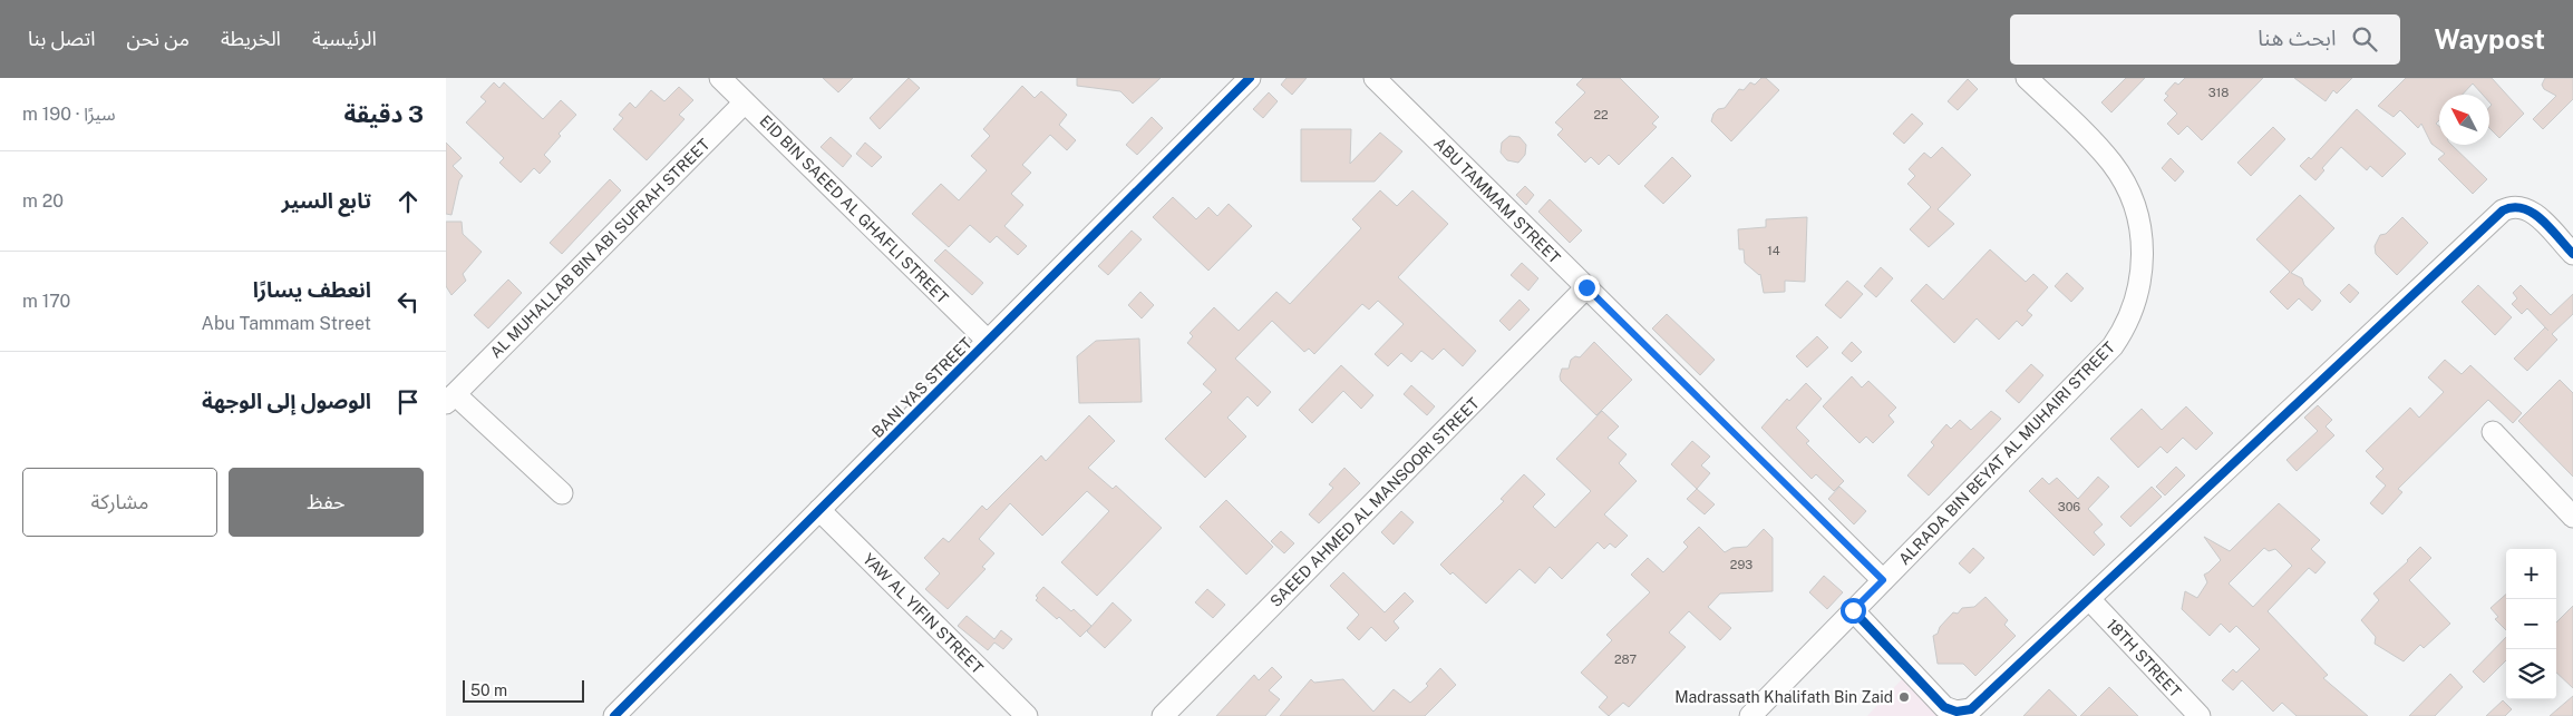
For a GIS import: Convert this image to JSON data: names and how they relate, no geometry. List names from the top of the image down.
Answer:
{
  "streets": {
    "street": [
      "ABU TAMMAM STREET",
      "EID BIN SAEED AL GHAFLI STREET",
      "AL MUHALLAB BIN ABI SUFRAH STREET",
      "BANI YAS STREET",
      "ALRADA BIN BEYAT AL MUHAIRI STREET",
      "SAEED AHMED AL MANSOORI STREET",
      "YAW AL YIFIN STREET",
      "18TH STREET"
    ]
  },
  "crossings": [
    ["ABU TAMMAM STREET", "ALRADA BIN BEYAT AL MUHAIRI STREET"],
    ["ABU TAMMAM STREET", "SAEED AHMED AL MANSOORI STREET"],
    ["EID BIN SAEED AL GHAFLI STREET", "AL MUHALLAB BIN ABI SUFRAH STREET"],
    ["EID BIN SAEED AL GHAFLI STREET", "BANI YAS STREET"],
    ["BANI YAS STREET", "YAW AL YIFIN STREET"]
  ],
  "places": ["Madrassath Khalifath Bin Zaid"],
  "house_numbers": [
    "318",
    "22",
    "14",
    "306",
    "293",
    "287"
  ],
  "scale_bar": "50 m",
  "north": "top left",
  "page": {
    "header": "Waypost",
    "search": "ابحث هنا",
    "nav": [
      "الرئيسية",
      "الخريطة",
      "من نحن",
      "اتصل بنا"
    ],
    "heading": ["3 دقيقة", "سيرًا · 190 m"],
    "list": [
      ["تابع السير", "20 m"],
      ["انعطف يسارًا", "Abu Tammam Street", "170 m"],
      "الوصول إلى الوجهة"
    ],
    "buttons": ["حفظ", "مشاركة"],
    "map_buttons": ["+", "−"],
    "scale": "50 m"
  }
}
